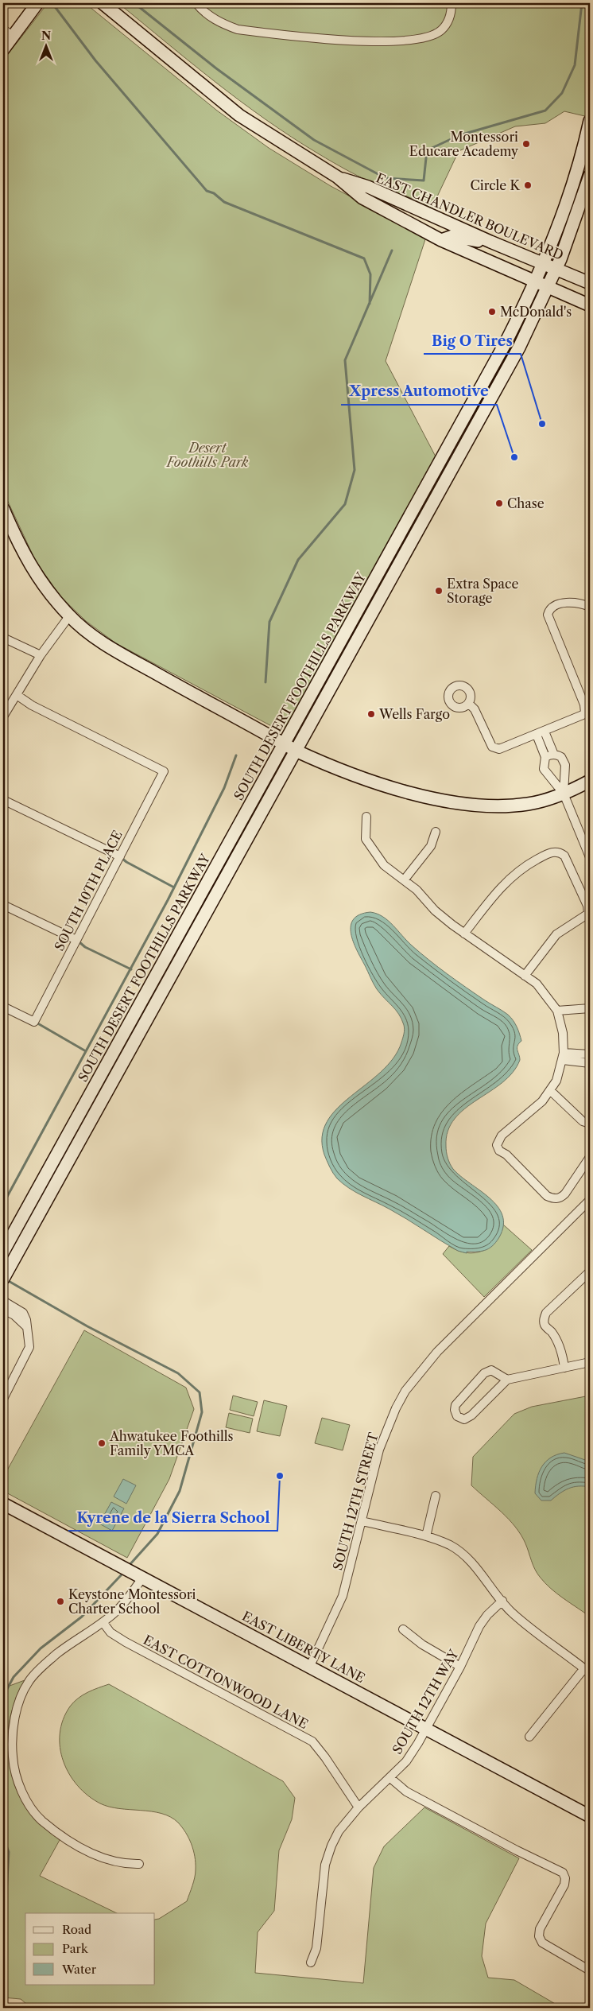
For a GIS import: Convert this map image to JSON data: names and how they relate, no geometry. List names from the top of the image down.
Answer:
{
  "streets": {
    "street": [
      "EAST CHANDLER BOULEVARD",
      "SOUTH DESERT FOOTHILLS PARKWAY",
      "SOUTH 10TH PLACE",
      "SOUTH 12TH STREET",
      "EAST LIBERTY LANE",
      "EAST COTTONWOOD LANE",
      "SOUTH 12TH WAY"
    ]
  },
  "crossings": [
    ["EAST CHANDLER BOULEVARD", "SOUTH DESERT FOOTHILLS PARKWAY"],
    ["SOUTH 12TH STREET", "EAST LIBERTY LANE"],
    ["EAST LIBERTY LANE", "SOUTH 12TH WAY"],
    ["EAST COTTONWOOD LANE", "SOUTH 12TH WAY"]
  ],
  "parks": ["Desert Foothills Park"],
  "places": [
    "Montessori Educare Academy",
    "Circle K",
    "McDonald's",
    "Big O Tires",
    "Xpress Automotive",
    "Chase",
    "Extra Space Storage",
    "Wells Fargo",
    "Ahwatukee Foothills Family YMCA",
    "Kyrene de la Sierra School",
    "Keystone Montessori Charter School"
  ],
  "legend": ["Road", "Park", "Water"],
  "north": "top"
}
